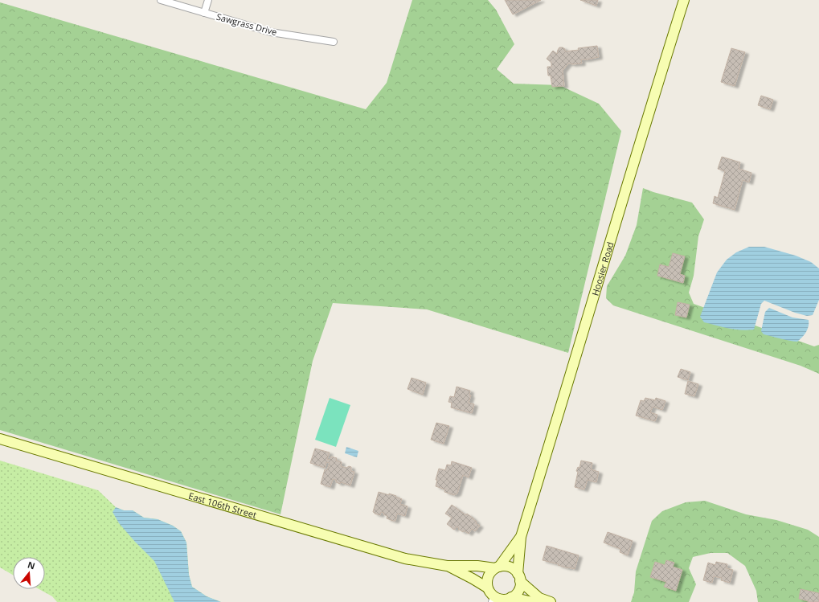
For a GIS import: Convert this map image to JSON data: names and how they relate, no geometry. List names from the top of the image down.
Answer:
{
  "streets": {
    "street": ["Sawgrass Drive", "Hoosier Road", "East 106th Street"]
  },
  "crossings": [
    ["Hoosier Road", "East 106th Street"]
  ],
  "north": "top"
}
